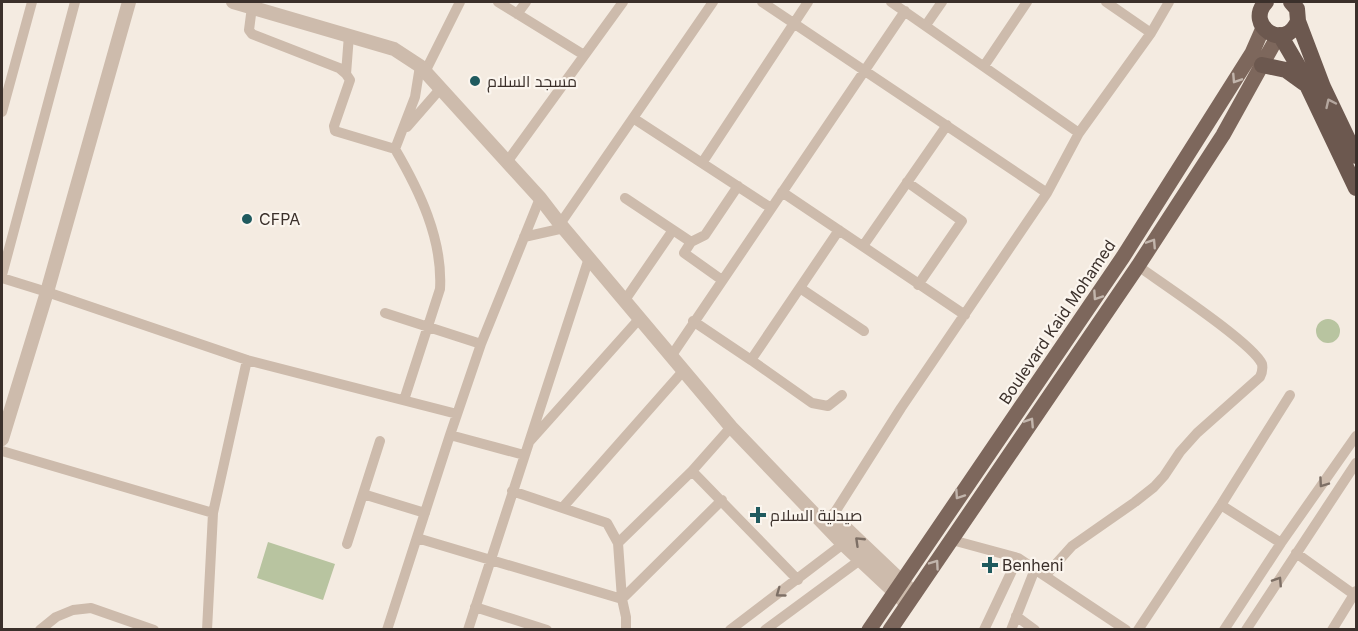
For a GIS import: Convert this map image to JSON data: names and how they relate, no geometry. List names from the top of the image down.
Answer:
{
  "streets": {
    "main road": ["Boulevard Kaid Mohamed"]
  },
  "places": {
    "other": ["مسجد السلام", "CFPA"],
    "health": ["صيدلية السلام", "Benheni"]
  }
}
